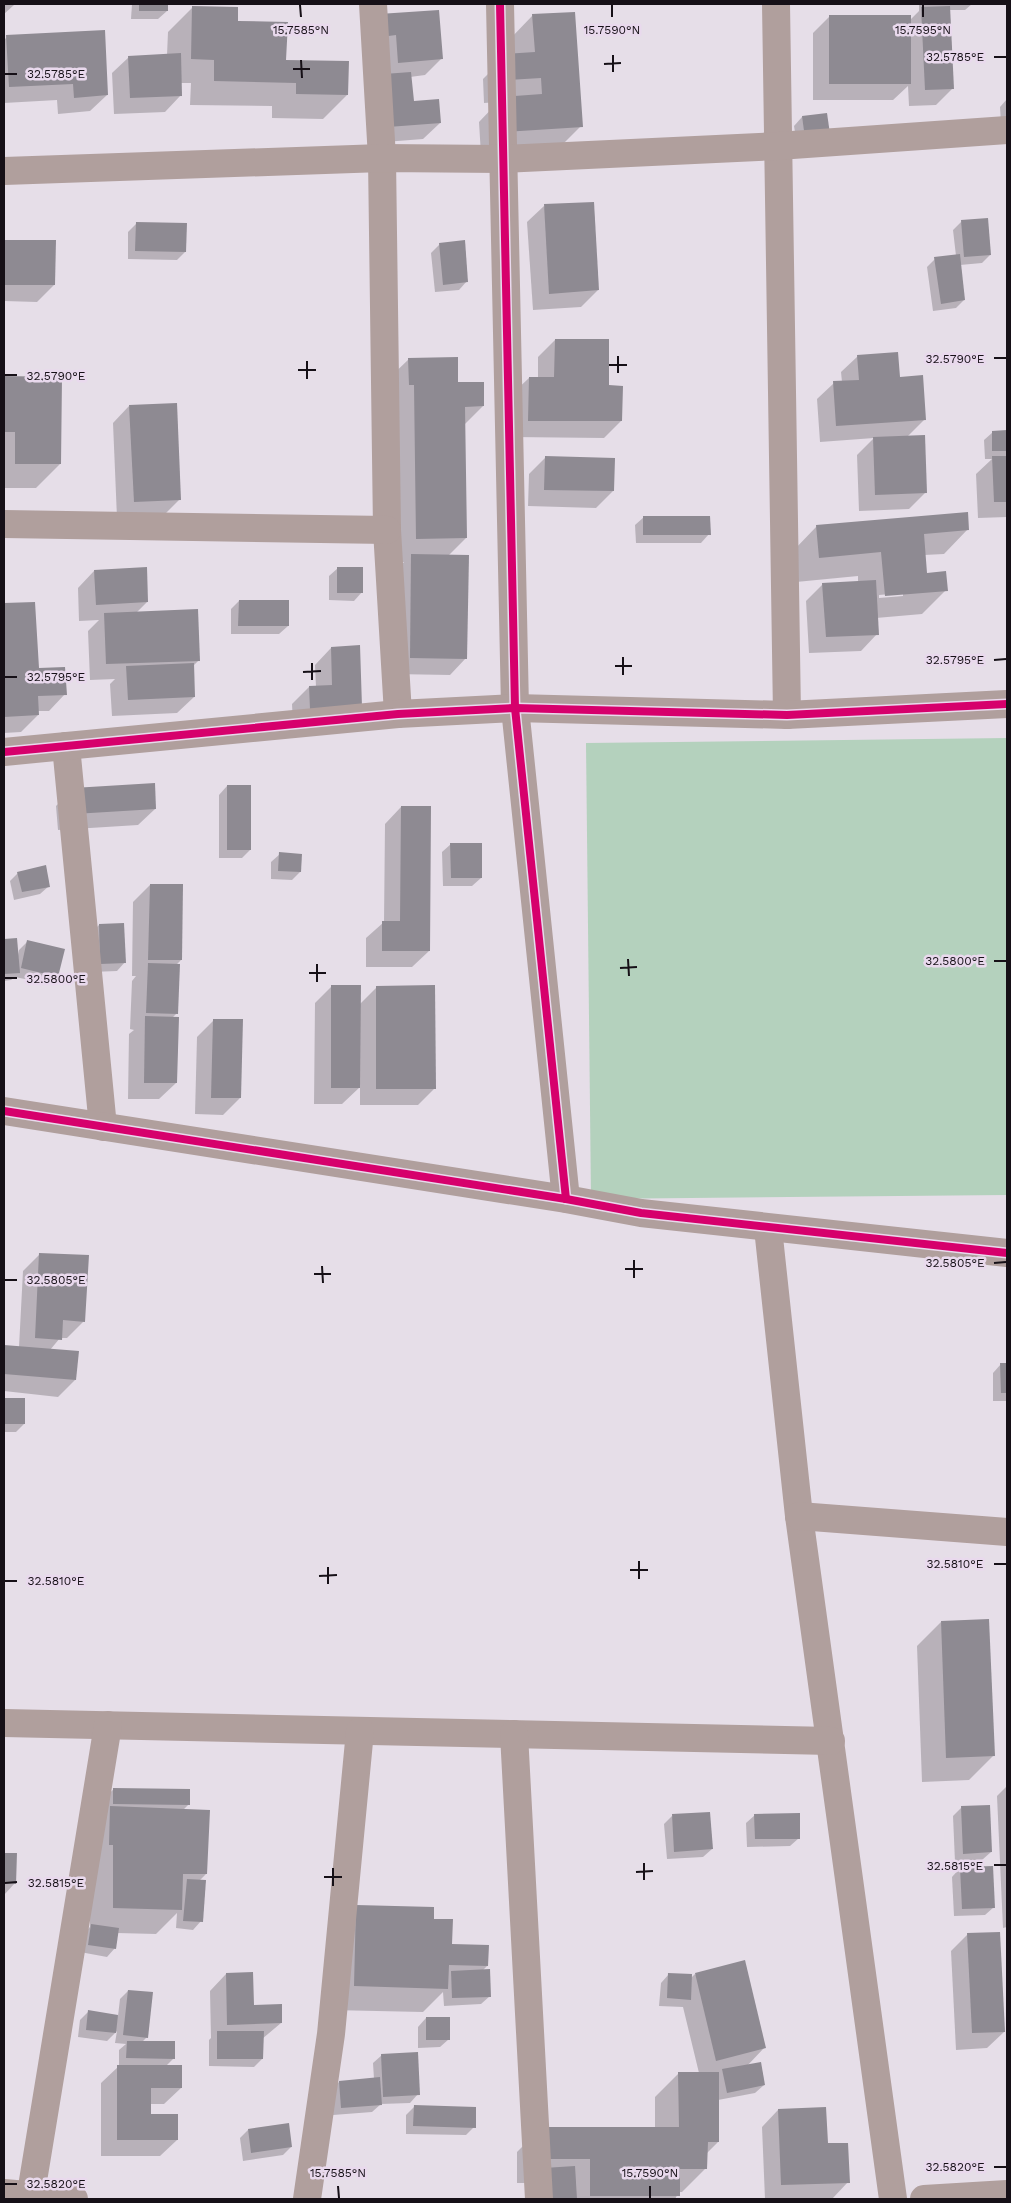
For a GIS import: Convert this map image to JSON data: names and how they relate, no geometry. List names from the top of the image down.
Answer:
{
  "coordinates": [
    "15.7585°N",
    "15.7590°N",
    "15.7595°N",
    "32.5785°E",
    "32.5790°E",
    "32.5795°E",
    "32.5800°E",
    "32.5805°E",
    "32.5810°E",
    "32.5815°E",
    "32.5820°E"
  ]
}
